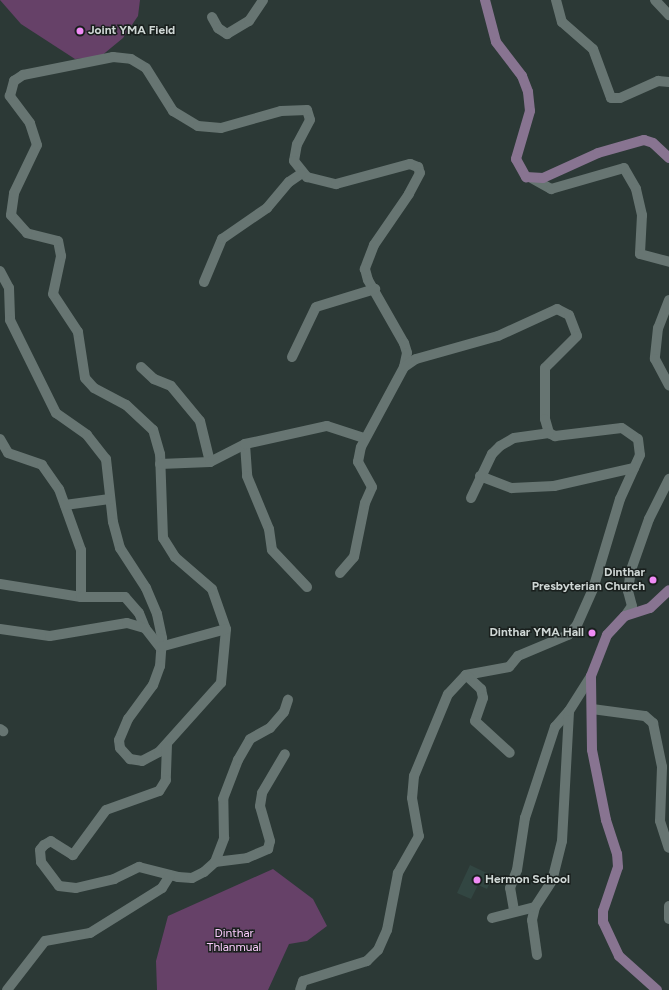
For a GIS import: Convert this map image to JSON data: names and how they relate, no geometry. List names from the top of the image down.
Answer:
{
  "parks": ["Dinthar Thlanmual"],
  "places": [
    "Joint YMA Field",
    "Dinthar Presbyterian Church",
    "Dinthar YMA Hall",
    "Hermon School"
  ]
}
